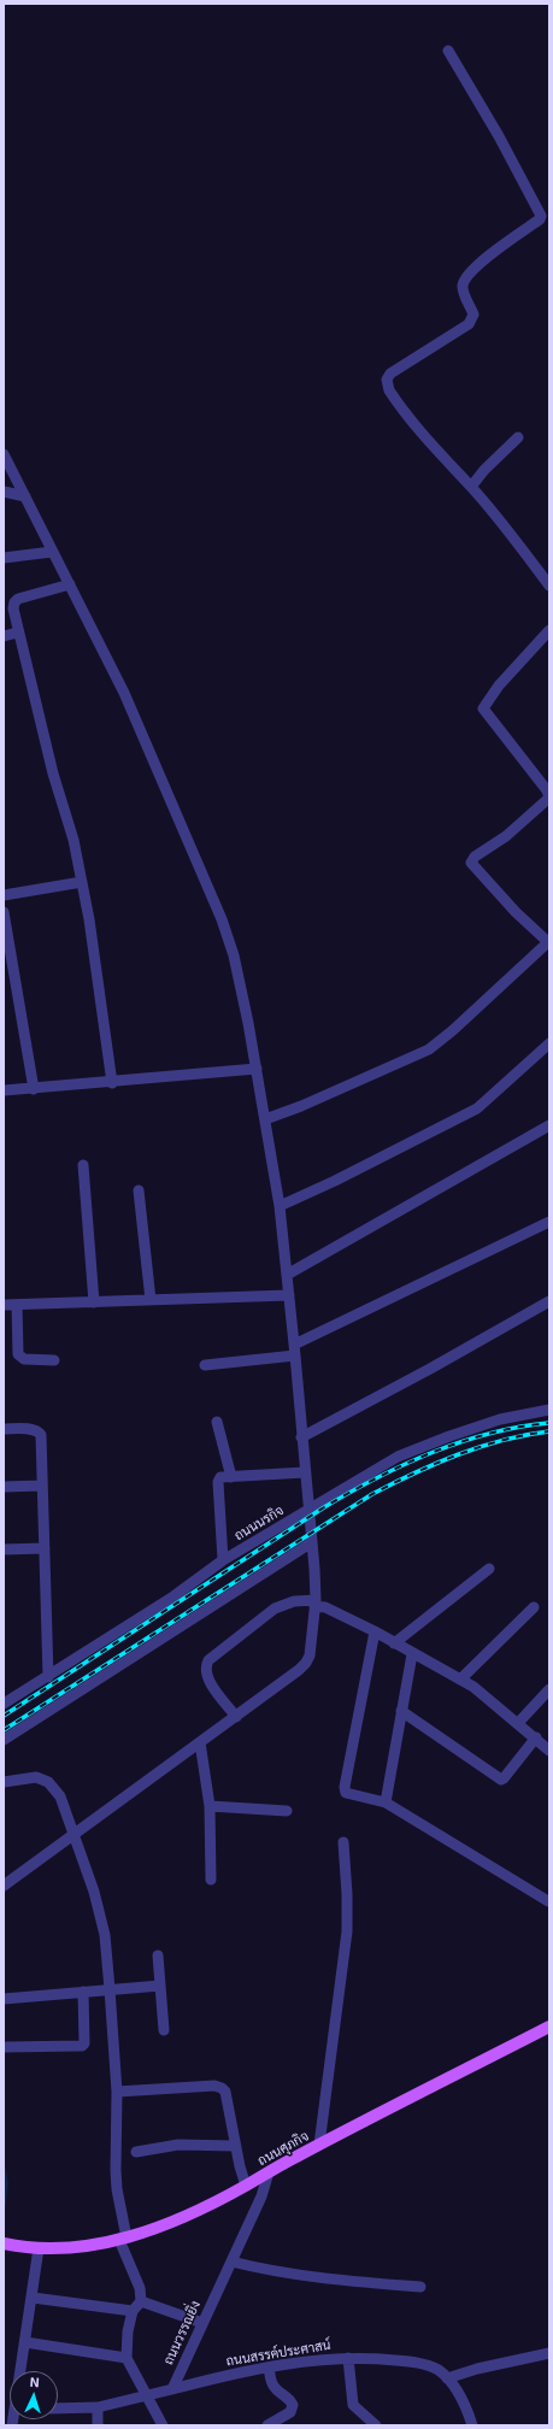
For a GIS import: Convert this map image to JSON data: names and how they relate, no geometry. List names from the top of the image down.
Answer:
{
  "streets": {
    "main road": ["ถนนศุภกิจ"],
    "street": ["ถนนนรกิจ", "ถนนวรรณยิ่ง", "ถนนสรรค์ประศาสน์"]
  },
  "crossings": [
    ["ถนนศุภกิจ", "ถนนวรรณยิ่ง"],
    ["ถนนวรรณยิ่ง", "ถนนสรรค์ประศาสน์"]
  ],
  "north": "top"
}
